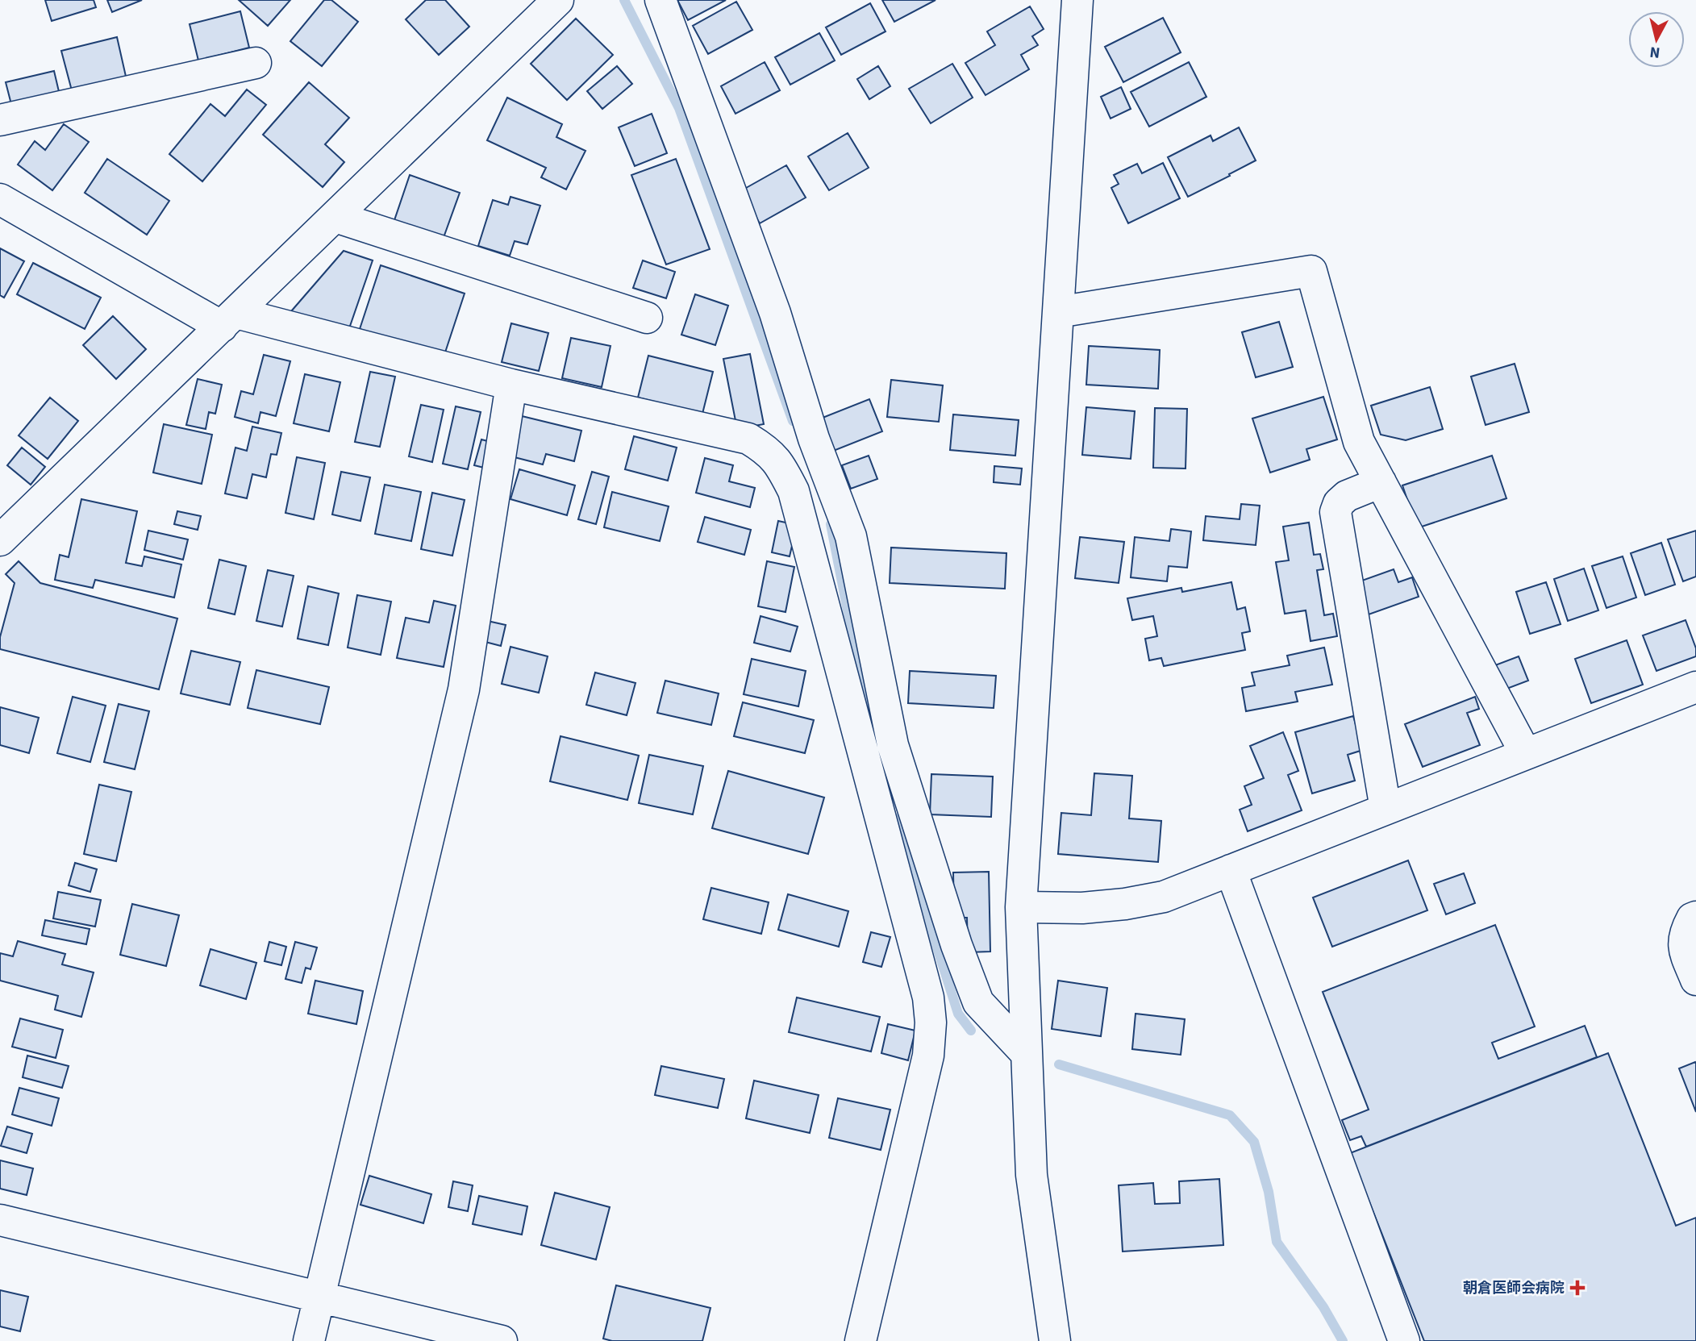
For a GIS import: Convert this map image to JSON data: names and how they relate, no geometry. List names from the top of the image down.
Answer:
{
  "places": {
    "health": ["朝倉医師会病院"]
  },
  "north": "bottom"
}
